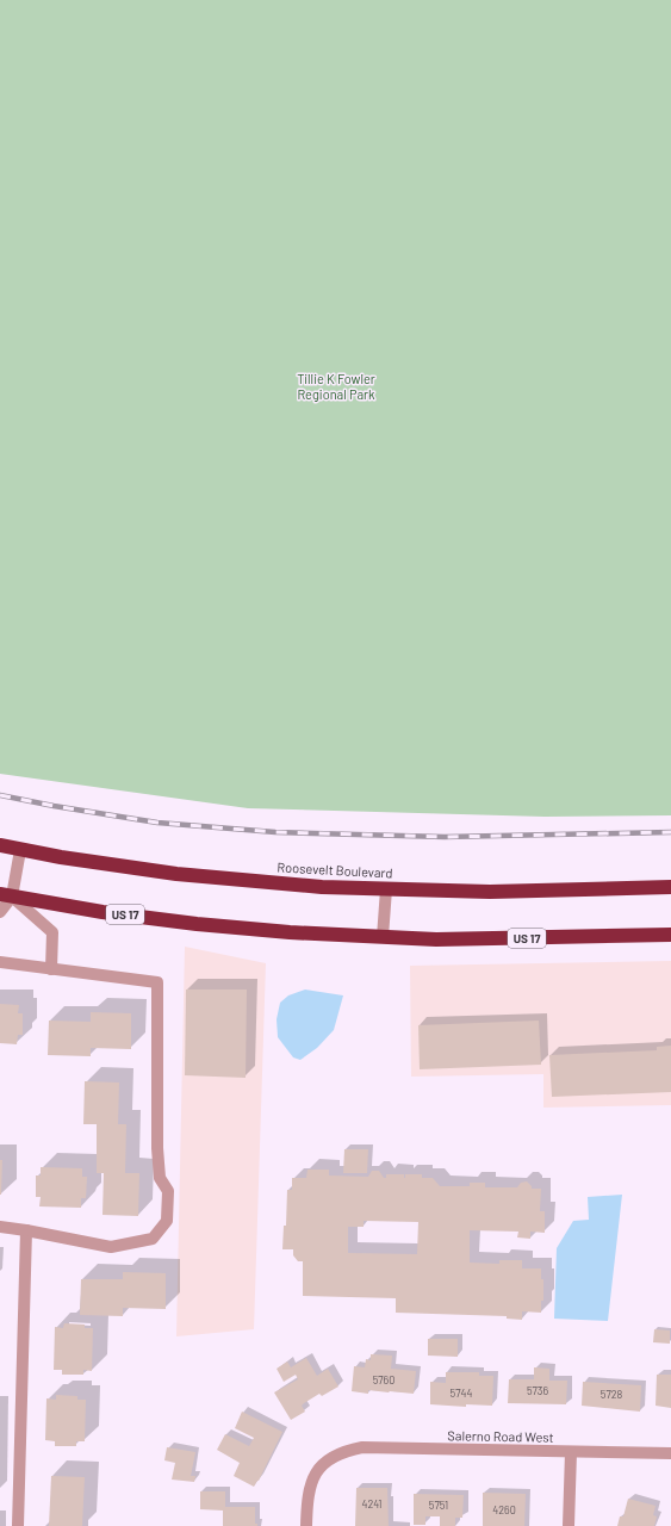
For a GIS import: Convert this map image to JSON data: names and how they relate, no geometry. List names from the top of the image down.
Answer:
{
  "streets": {
    "highway": ["Roosevelt Boulevard", "US 17"],
    "street": ["Salerno Road West"]
  },
  "parks": ["Tillie K Fowler Regional Park"],
  "house_numbers": [
    "5760",
    "5736",
    "5744",
    "5728",
    "4241",
    "5751",
    "4260"
  ]
}
